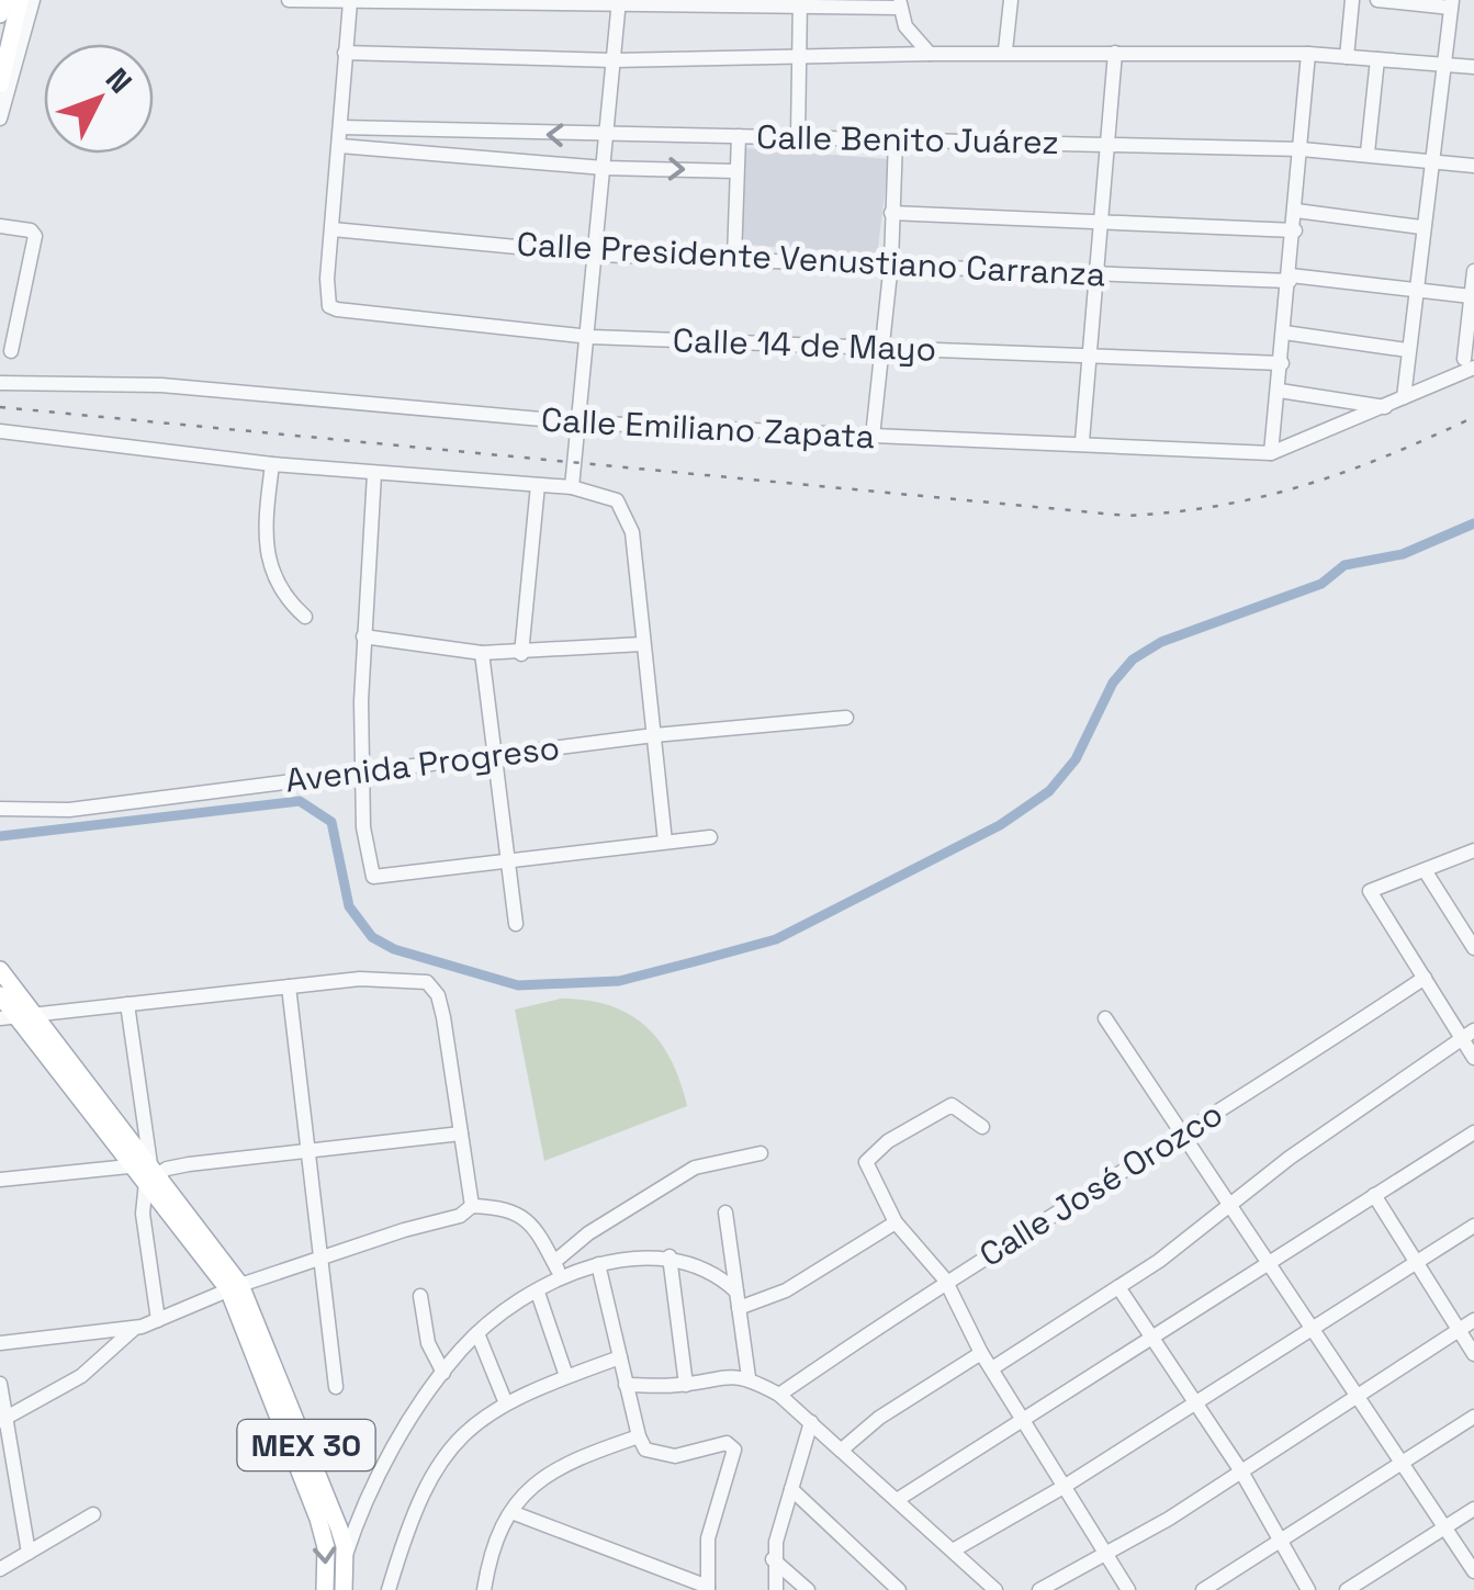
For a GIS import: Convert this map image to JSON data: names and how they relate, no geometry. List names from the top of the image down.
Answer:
{
  "streets": {
    "main road": ["MEX 30"],
    "street": [
      "Calle Benito Juárez",
      "Calle Presidente Venustiano Carranza",
      "Calle 14 de Mayo",
      "Calle Emiliano Zapata",
      "Avenida Progreso",
      "Calle José Orozco"
    ]
  },
  "crossings": [
    ["Calle Presidente Venustiano Carranza", "Calle 14 de Mayo"]
  ],
  "north": "top right"
}
